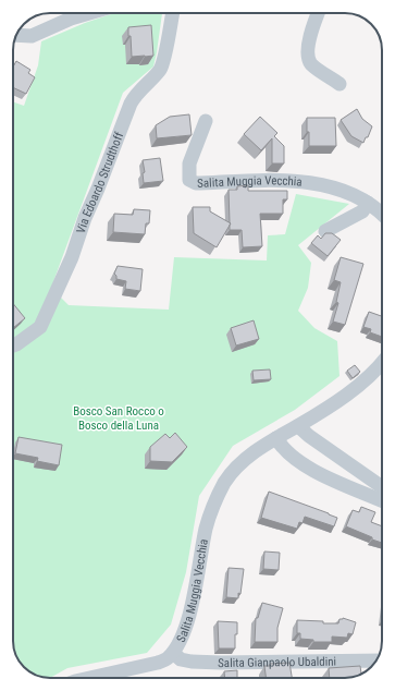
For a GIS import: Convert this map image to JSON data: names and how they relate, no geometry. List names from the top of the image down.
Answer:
{
  "streets": {
    "street": ["Via Edoardo Strudthoff", "Salita Muggia Vecchia", "Salita Gianpaolo Ubaldini"]
  },
  "crossings": [
    ["Salita Muggia Vecchia", "Salita Gianpaolo Ubaldini"]
  ],
  "parks": ["Bosco San Rocco o Bosco della Luna"]
}
